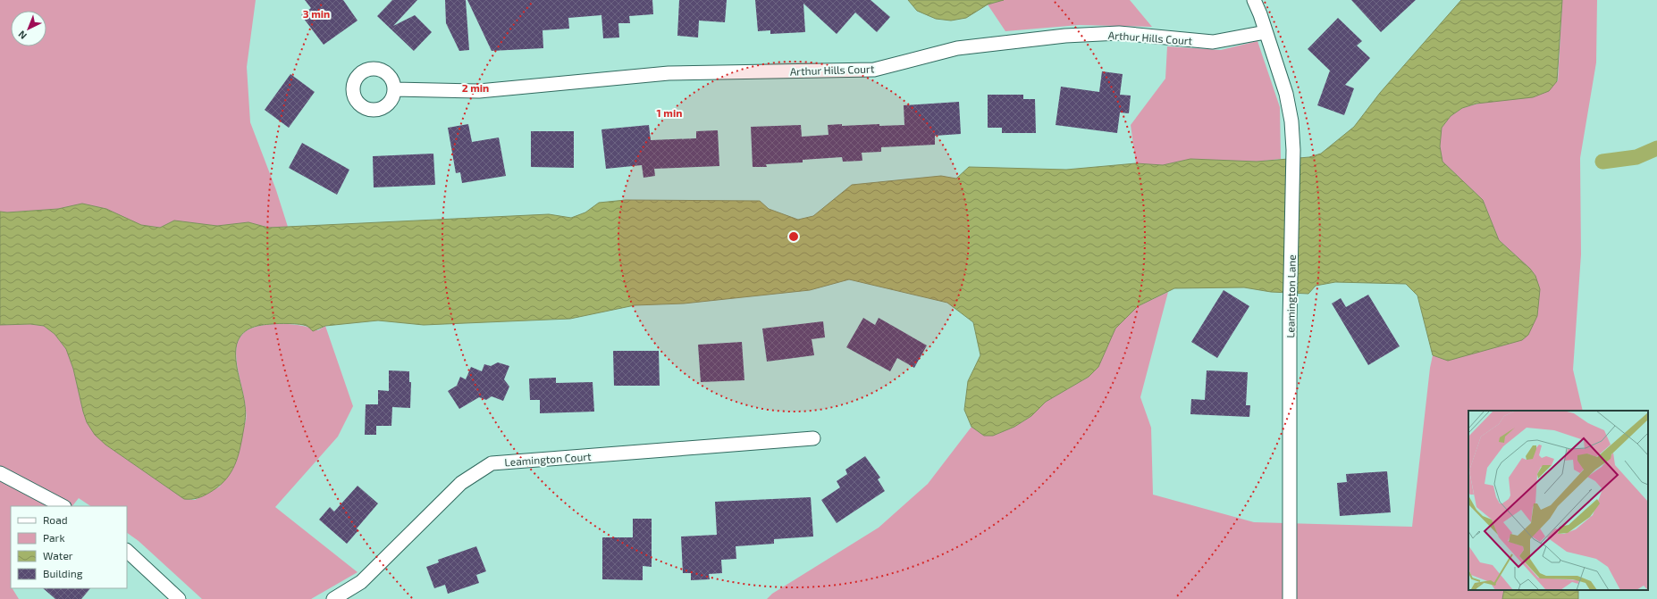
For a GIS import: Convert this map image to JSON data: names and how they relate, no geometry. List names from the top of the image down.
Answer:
{
  "streets": {
    "street": ["Arthur Hills Court", "Leamington Lane", "Leamington Court"]
  },
  "crossings": [
    ["Arthur Hills Court", "Leamington Lane"]
  ],
  "legend": [
    "Road",
    "Park",
    "Water",
    "Building"
  ],
  "north": "bottom left",
  "rings": ["3 min", "2 min", "1 min"]
}
